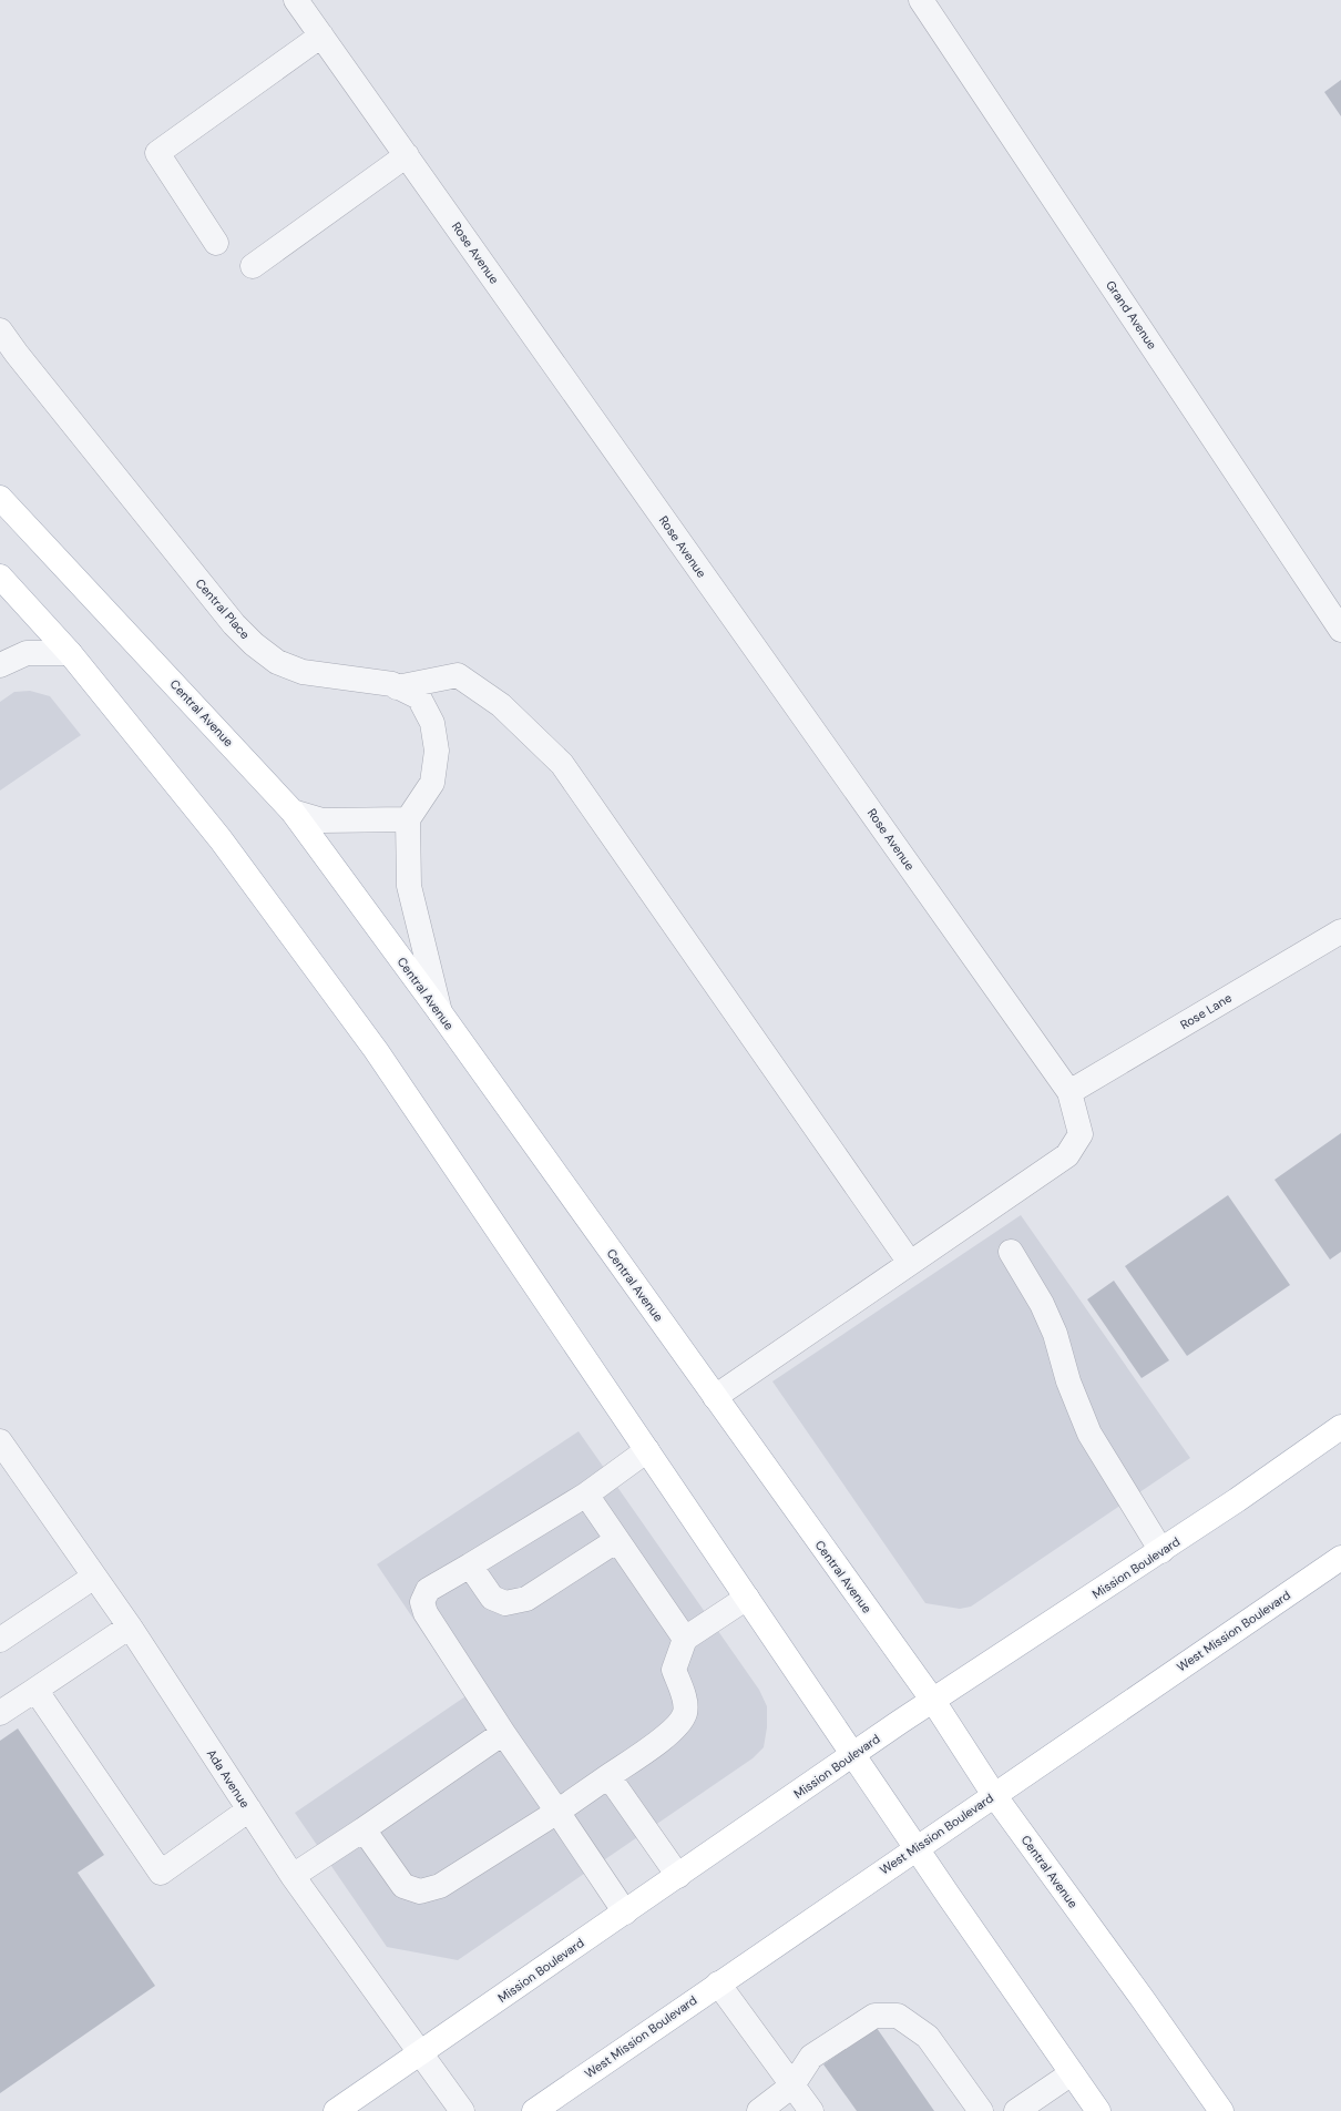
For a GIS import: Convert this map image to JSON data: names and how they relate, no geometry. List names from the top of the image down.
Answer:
{
  "streets": {
    "main road": ["Central Avenue", "Mission Boulevard", "West Mission Boulevard"],
    "street": [
      "Rose Avenue",
      "Grand Avenue",
      "Central Place",
      "Rose Lane",
      "Ada Avenue"
    ]
  },
  "crossings": [
    ["Rose Avenue", "Rose Lane"],
    ["Central Avenue", "Mission Boulevard"],
    ["Central Avenue", "West Mission Boulevard"],
    ["Mission Boulevard", "Ada Avenue"]
  ]
}
